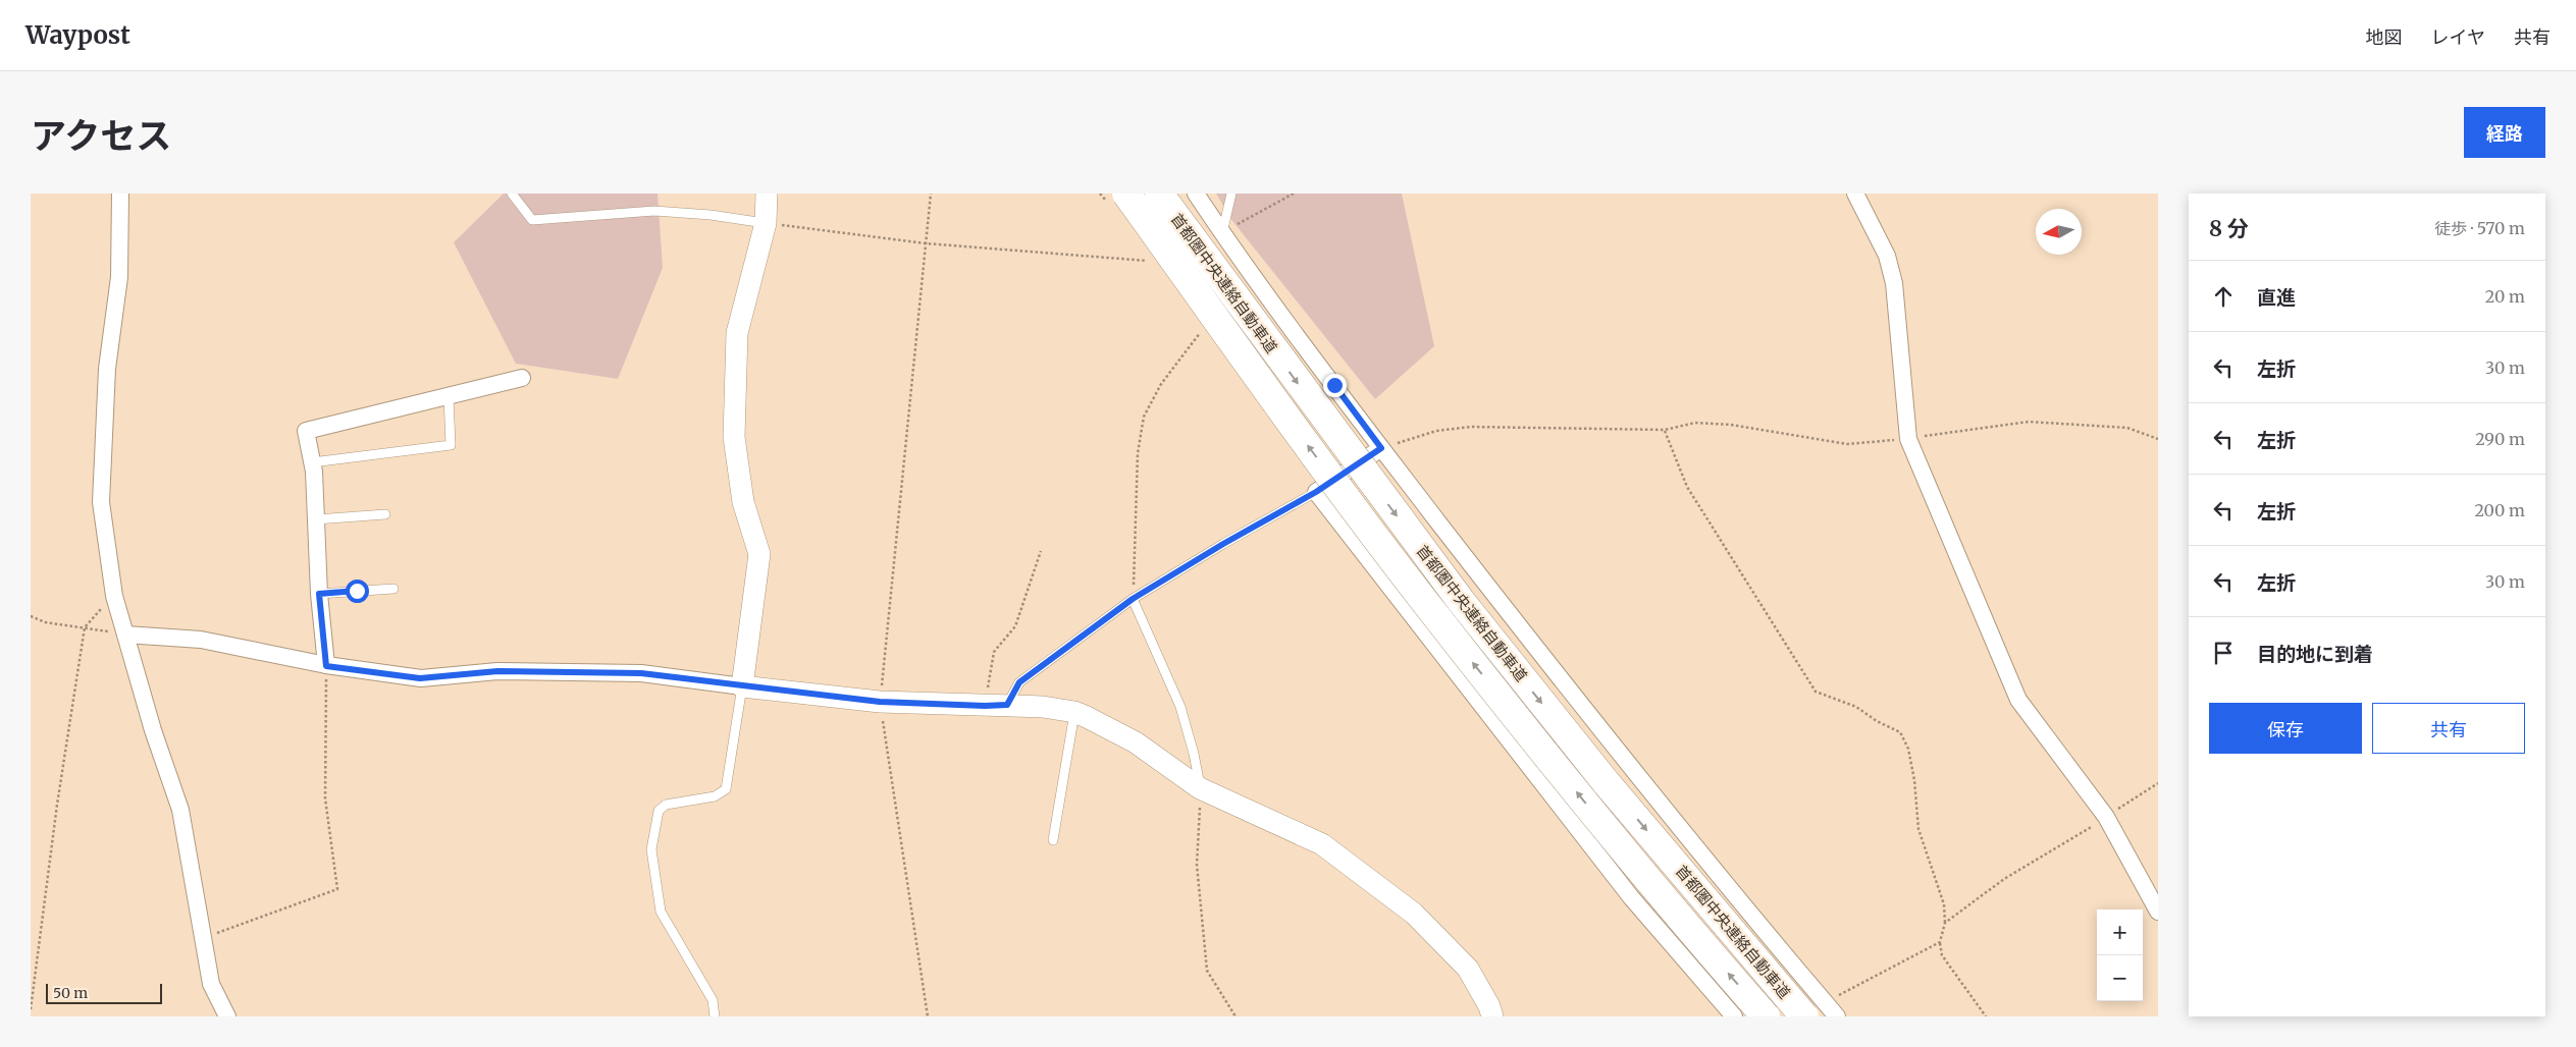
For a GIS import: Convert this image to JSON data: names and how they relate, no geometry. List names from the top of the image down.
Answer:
{
  "streets": {
    "highway": ["首都圏中央連絡自動車道"]
  },
  "scale_bar": "50 m",
  "north": "left",
  "page": {
    "header": "Waypost",
    "nav": ["地図", "レイヤ", "共有"],
    "title": "アクセス",
    "buttons": [
      "経路",
      ["保存", "共有"]
    ],
    "heading": ["8 分", "徒歩 · 570 m"],
    "list": [
      ["直進", "20 m"],
      ["左折", "30 m"],
      ["左折", "290 m"],
      ["左折", "200 m"],
      ["左折", "30 m"],
      "目的地に到着"
    ],
    "map_buttons": ["+", "−"],
    "scale": "50 m"
  }
}
